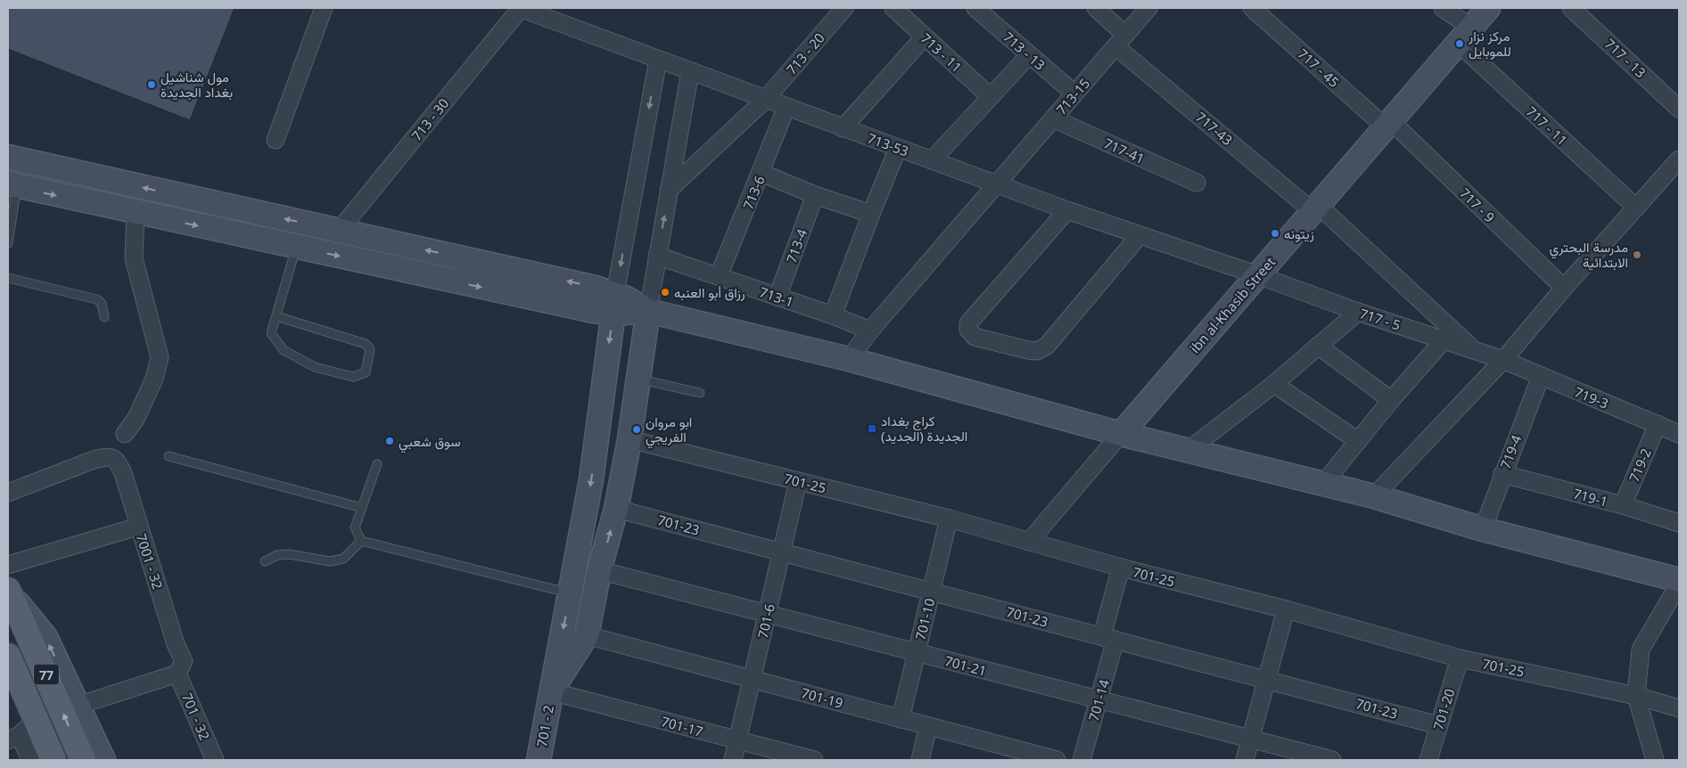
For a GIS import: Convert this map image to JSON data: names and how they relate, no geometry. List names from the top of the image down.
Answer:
{
  "streets": {
    "main road": ["77"],
    "street": [
      "713 - 13",
      "713 - 11",
      "713 - 20",
      "717 - 13",
      "717 - 45",
      "713-15",
      "713 - 30",
      "717 - 11",
      "717-43",
      "713-53",
      "717-41",
      "713-6",
      "717 - 9",
      "713-4",
      "713-1",
      "ibn al-Khasib Street",
      "717 - 5",
      "719-3",
      "719-4",
      "719-2",
      "701-25",
      "719-1",
      "701-23",
      "7001 - 32",
      "701-10",
      "701-6",
      "701-21",
      "701-19",
      "701-14",
      "701-20",
      "701 - 32",
      "701 - 2",
      "701-17"
    ]
  },
  "crossings": [
    ["713 - 13", "713-15"],
    ["713 - 20", "713-53"],
    ["717 - 45", "717 - 9"],
    ["717 - 45", "ibn al-Khasib Street"],
    ["713-15", "717-43"],
    ["713-15", "713-53"],
    ["713-15", "717-41"],
    ["713-15", "713-1"],
    ["713 - 30", "713-53"],
    ["717 - 11", "ibn al-Khasib Street"],
    ["717-43", "ibn al-Khasib Street"],
    ["717-43", "717 - 5"],
    ["713-53", "713-6"],
    ["713-53", "ibn al-Khasib Street"],
    ["713-53", "717 - 5"],
    ["713-6", "713-1"],
    ["717 - 9", "ibn al-Khasib Street"],
    ["713-4", "713-1"],
    ["ibn al-Khasib Street", "717 - 5"],
    ["ibn al-Khasib Street", "701-25"],
    ["717 - 5", "719-3"],
    ["719-3", "719-4"],
    ["719-3", "719-2"],
    ["719-4", "719-1"],
    ["719-2", "719-1"],
    ["701-25", "701-10"],
    ["701-25", "701-6"],
    ["701-25", "701-14"],
    ["701-25", "701-20"],
    ["701-23", "701-10"],
    ["701-23", "701-6"],
    ["701-23", "701-14"],
    ["701-23", "701-20"],
    ["7001 - 32", "701 - 32"],
    ["701-10", "701-21"],
    ["701-10", "701-19"],
    ["701-6", "701-21"],
    ["701-6", "701-19"],
    ["701-6", "701-17"],
    ["701-21", "701-14"],
    ["701 - 2", "701-17"]
  ],
  "places": {
    "other": [
      "مركز نزار للموبايل",
      "مول شناشيل بغداد الجديدة",
      "زيتونه",
      "مدرسة البحتري الابتدائية",
      "رزاق أبو العنبه",
      "ابو مروان الفريجي",
      "سوق شعبي"
    ],
    "transit": ["كراج بغداد الجديدة (الجديد)"]
  }
}
